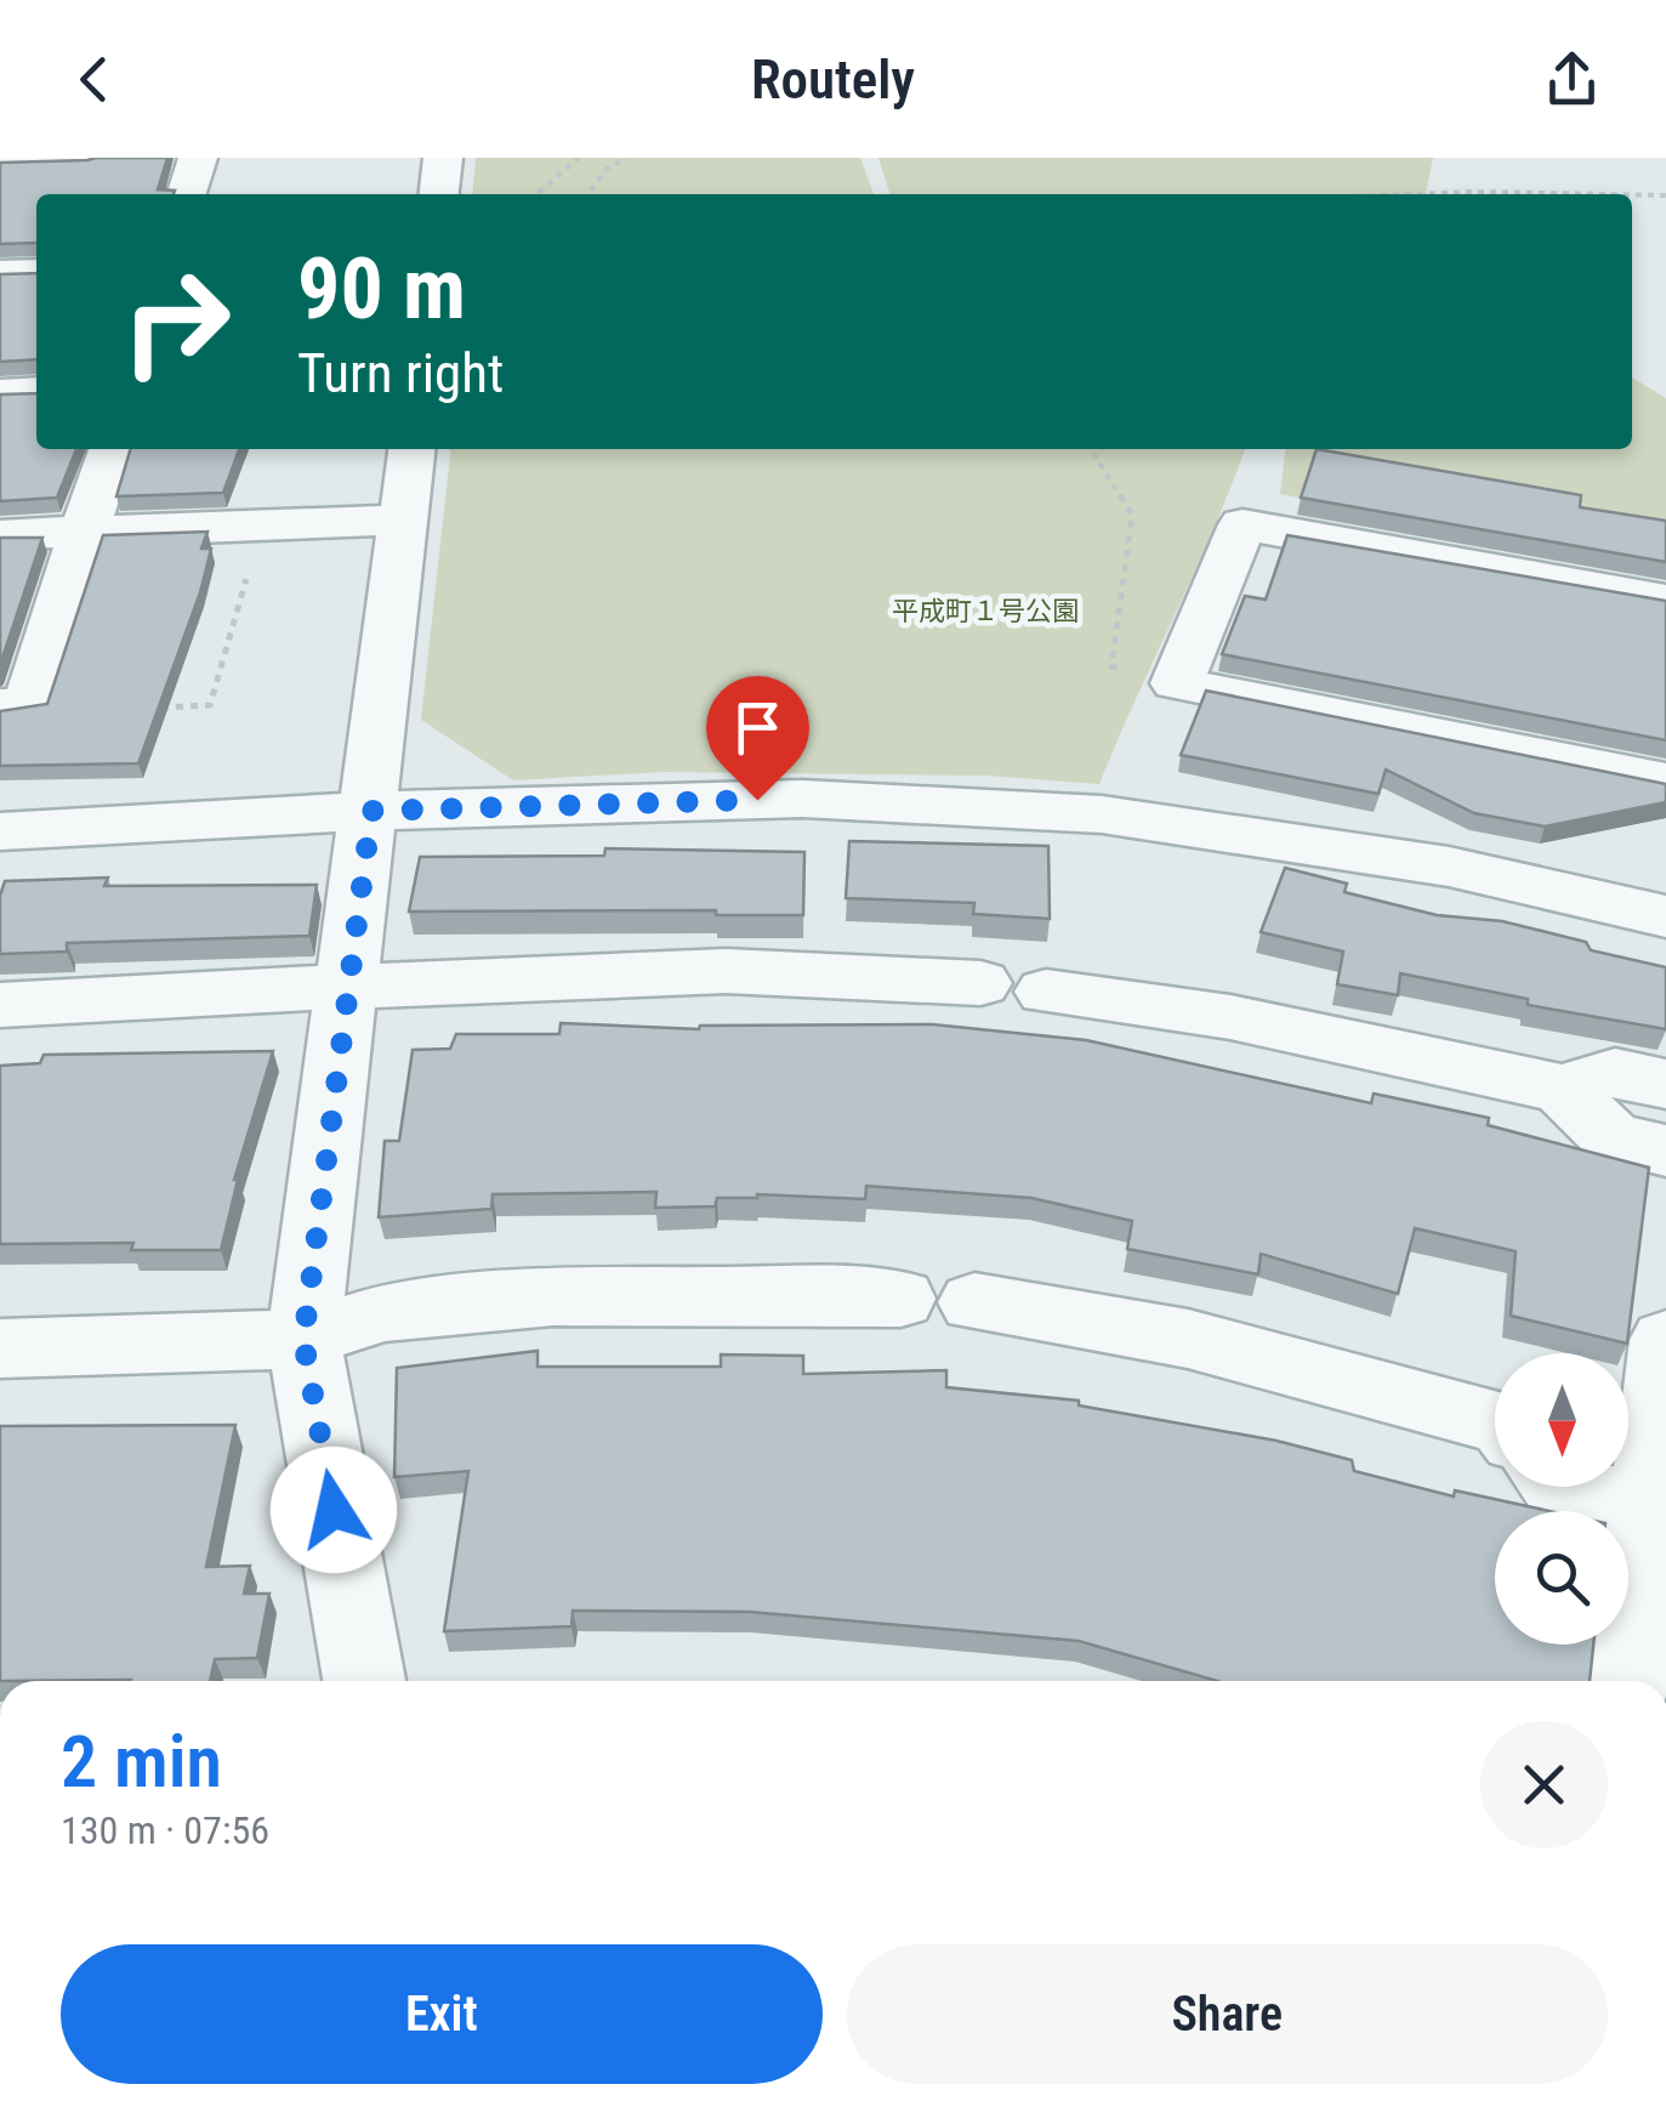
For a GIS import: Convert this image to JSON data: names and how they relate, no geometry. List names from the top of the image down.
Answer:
{
  "parks": ["平成町１号公園"],
  "north": "bottom",
  "page": {
    "header": "Routely",
    "turn": ["90 m", "Turn right"],
    "heading": ["2 min", "130 m · 07:56"],
    "buttons": ["Exit", "Share"]
  }
}
